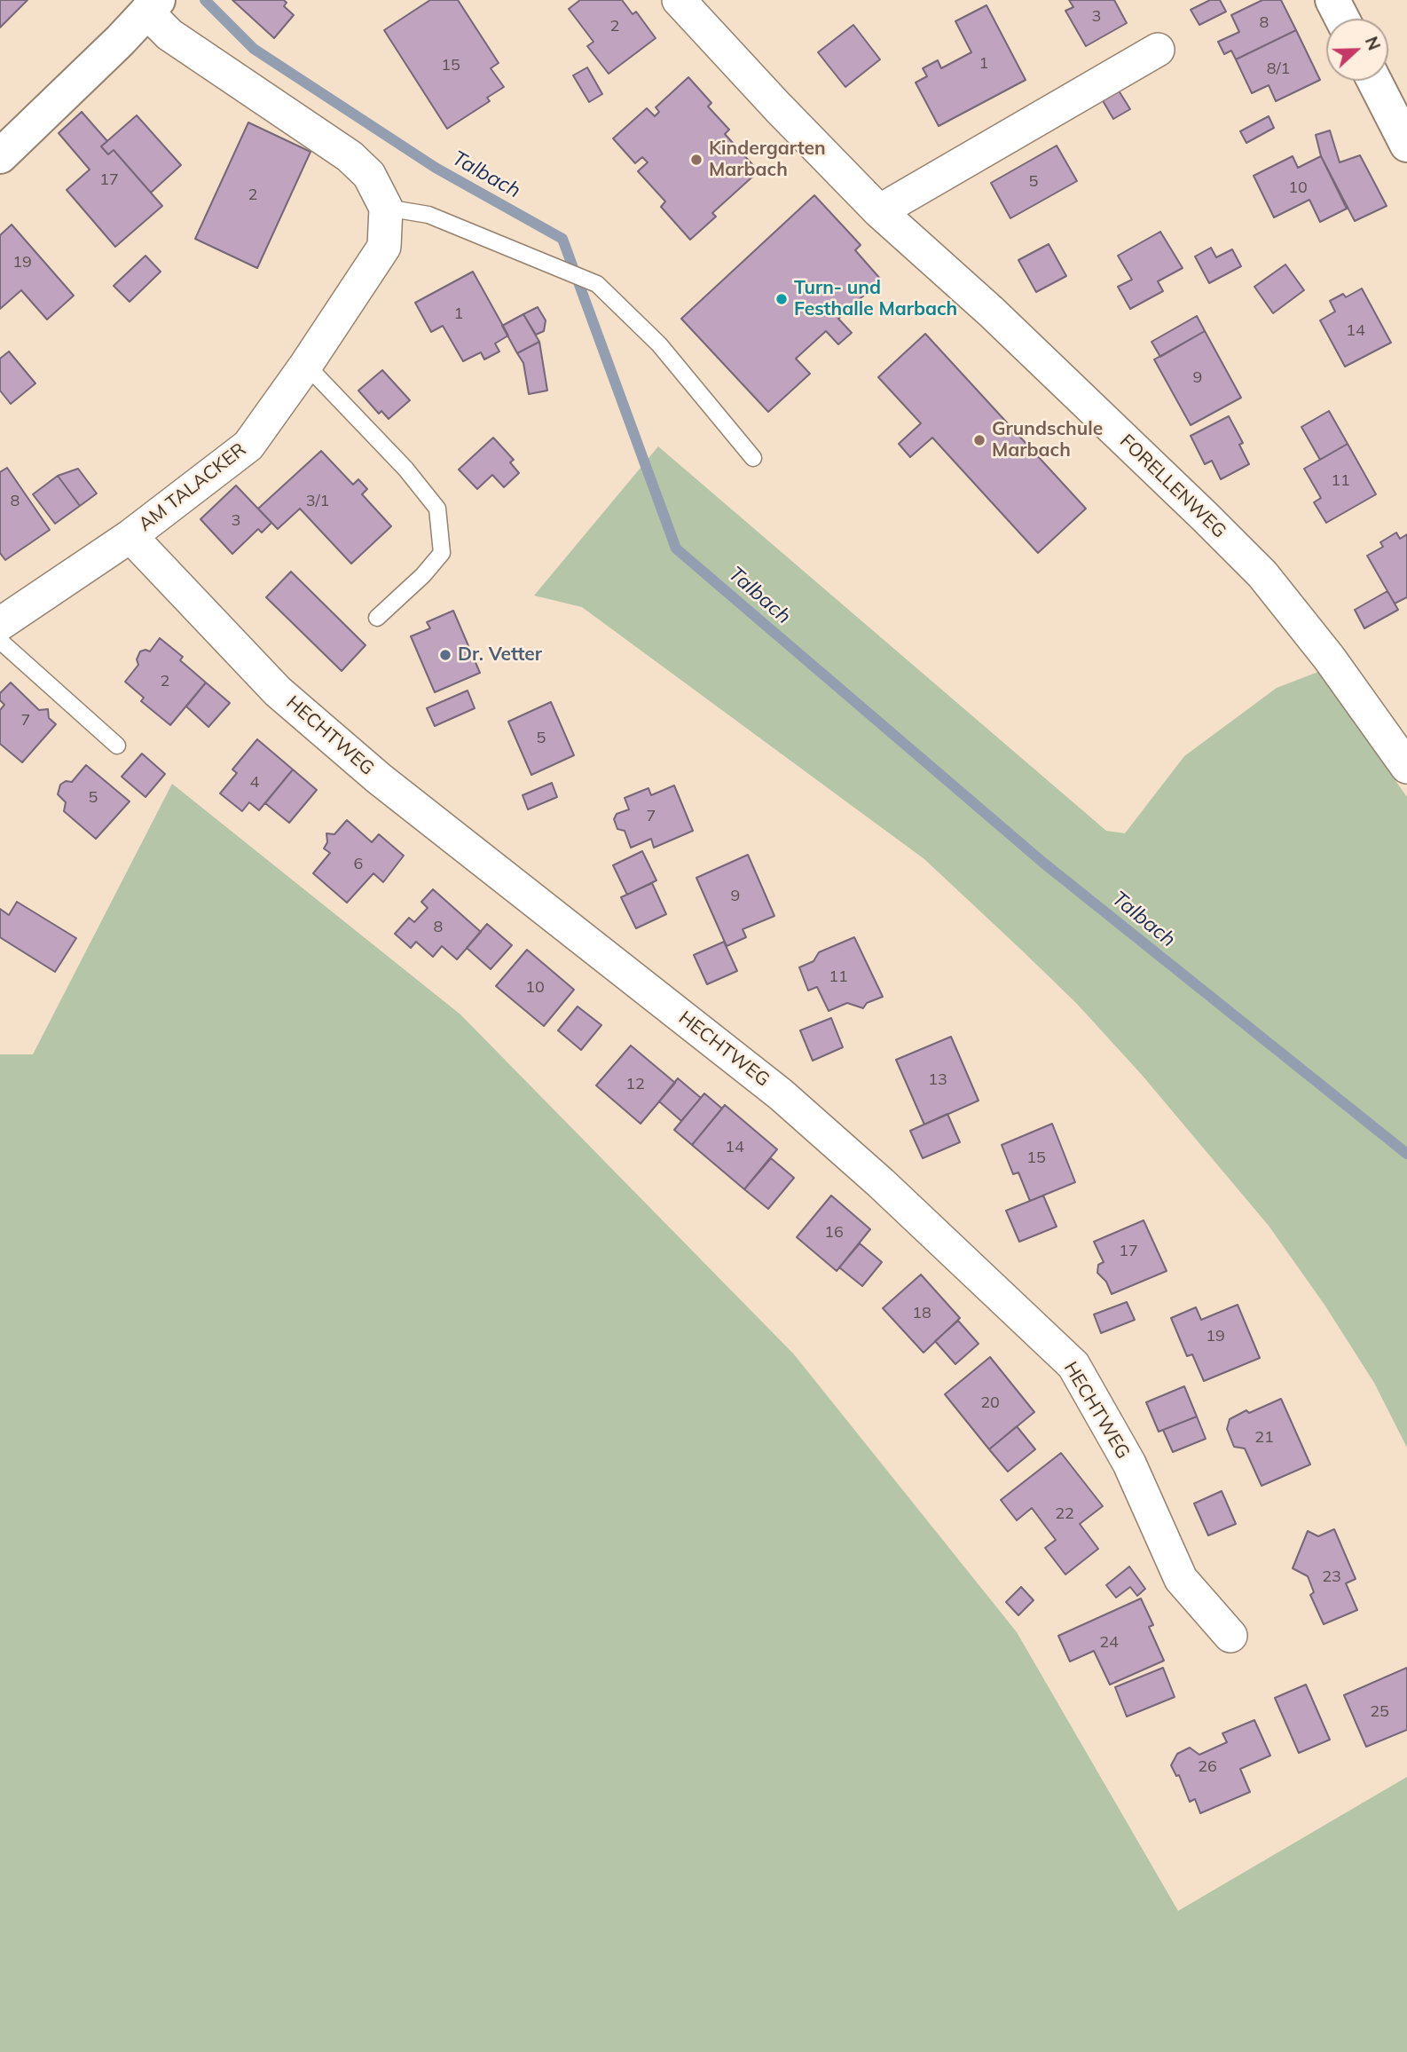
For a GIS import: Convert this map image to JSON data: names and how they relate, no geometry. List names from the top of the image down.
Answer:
{
  "streets": {
    "street": ["FORELLENWEG", "AM TALACKER", "HECHTWEG"]
  },
  "crossings": [
    ["AM TALACKER", "HECHTWEG"]
  ],
  "water": ["Talbach"],
  "places": [
    "Kindergarten Marbach",
    "Turn- und Festhalle Marbach",
    "Grundschule Marbach",
    "Dr. Vetter"
  ],
  "house_numbers": [
    "3",
    "8",
    "2",
    "1",
    "15",
    "8/1",
    "17",
    "5",
    "10",
    "2",
    "19",
    "1",
    "14",
    "9",
    "11",
    "8",
    "3/1",
    "3",
    "2",
    "7",
    "5",
    "4",
    "5",
    "7",
    "6",
    "9",
    "8",
    "11",
    "10",
    "13",
    "12",
    "14",
    "15",
    "16",
    "17",
    "18",
    "19",
    "20",
    "21",
    "22",
    "23",
    "24",
    "25",
    "26"
  ],
  "north": "right"
}
